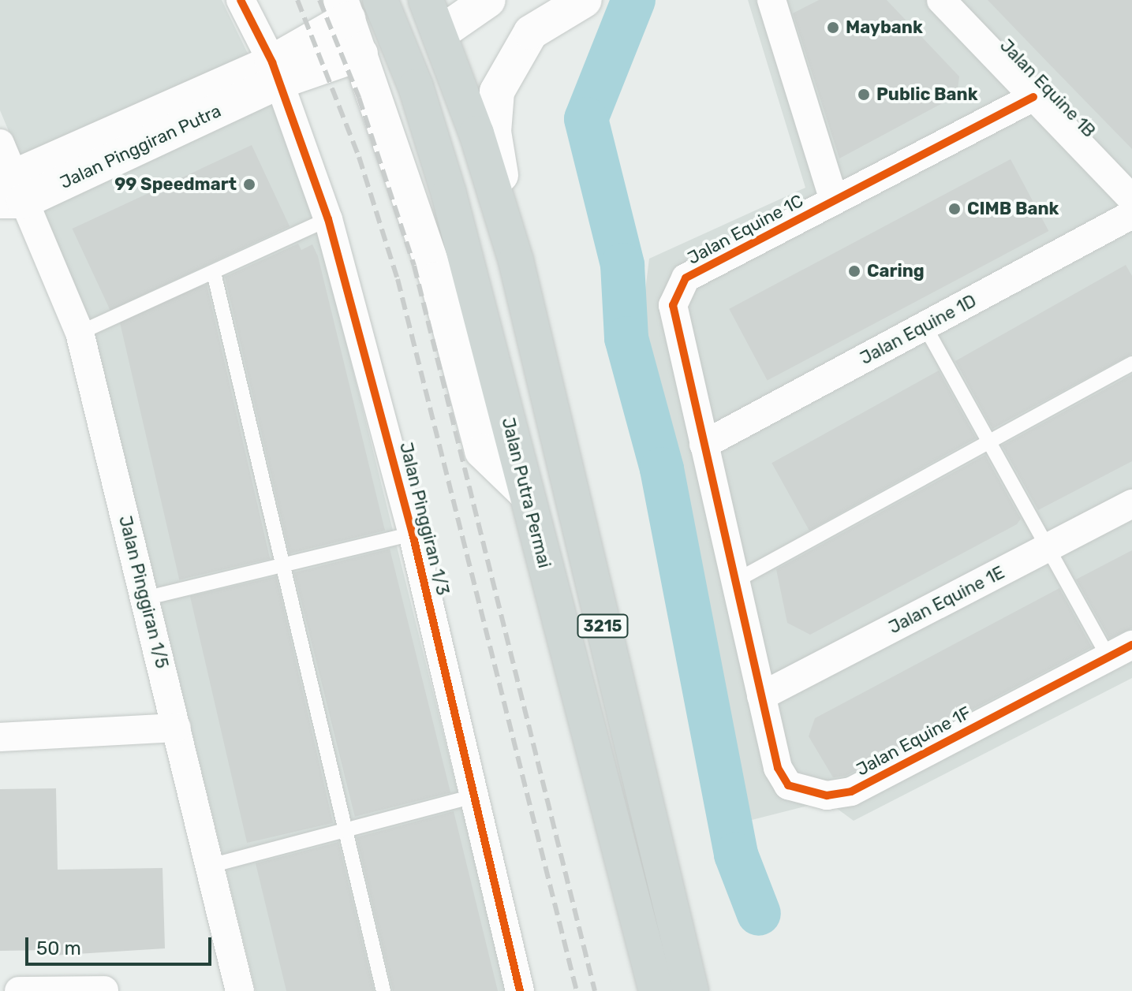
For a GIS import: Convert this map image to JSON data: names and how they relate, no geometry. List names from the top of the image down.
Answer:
{
  "streets": {
    "main road": ["Jalan Putra Permai", "3215"],
    "street": [
      "Jalan Equine 1B",
      "Jalan Pinggiran Putra",
      "Jalan Equine 1C",
      "Jalan Equine 1D",
      "Jalan Pinggiran 1/3",
      "Jalan Pinggiran 1/5",
      "Jalan Equine 1E",
      "Jalan Equine 1F"
    ]
  },
  "crossings": [
    ["Jalan Equine 1B", "Jalan Equine 1C"],
    ["Jalan Pinggiran Putra", "Jalan Pinggiran 1/3"],
    ["Jalan Pinggiran Putra", "Jalan Pinggiran 1/5"],
    ["Jalan Equine 1C", "Jalan Equine 1D"],
    ["Jalan Equine 1C", "Jalan Equine 1E"],
    ["Jalan Equine 1C", "Jalan Equine 1F"],
    ["Jalan Equine 1E", "Jalan Equine 1F"]
  ],
  "places": [
    "Maybank",
    "Public Bank",
    "99 Speedmart",
    "CIMB Bank",
    "Caring"
  ],
  "scale_bar": "50 m"
}
